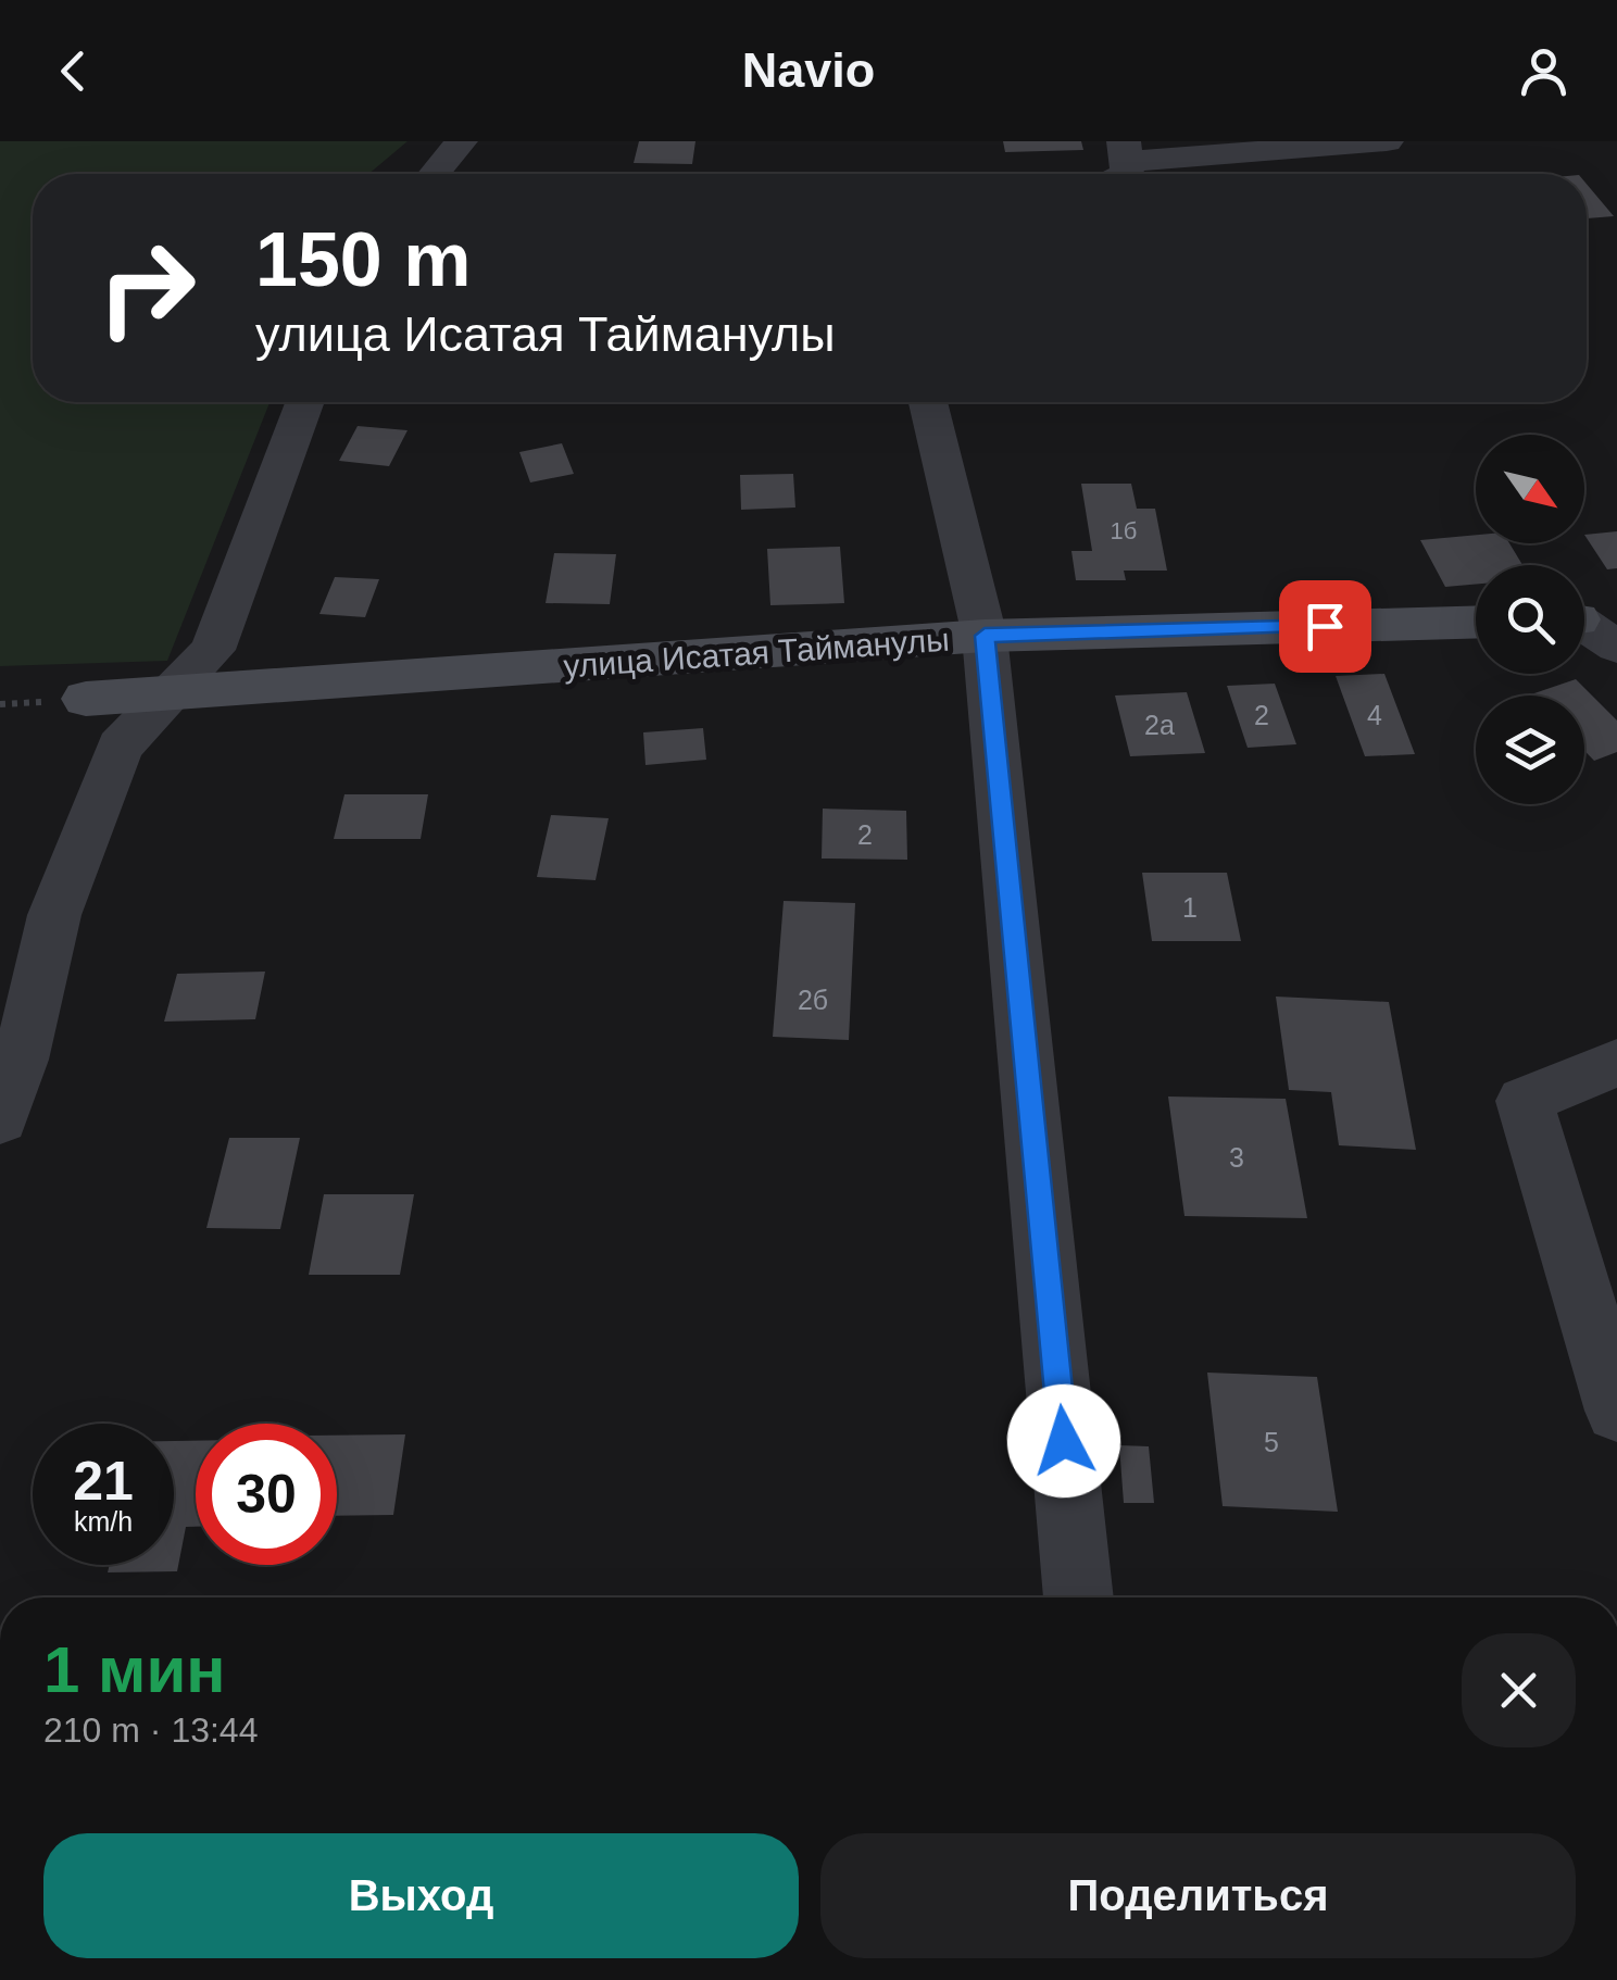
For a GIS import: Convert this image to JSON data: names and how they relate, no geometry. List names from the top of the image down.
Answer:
{
  "streets": {
    "street": ["улица Исатая Тайманулы"]
  },
  "house_numbers": [
    "1б",
    "2",
    "4",
    "2а",
    "2",
    "1",
    "2б",
    "3",
    "5"
  ],
  "north": "bottom right",
  "page": {
    "header": "Navio",
    "turn": ["150 m", "улица Исатая Тайманулы"],
    "speed": "21 km/h",
    "limit": "30",
    "heading": ["1 мин", "210 m · 13:44"],
    "buttons": ["Выход", "Поделиться"]
  }
}
